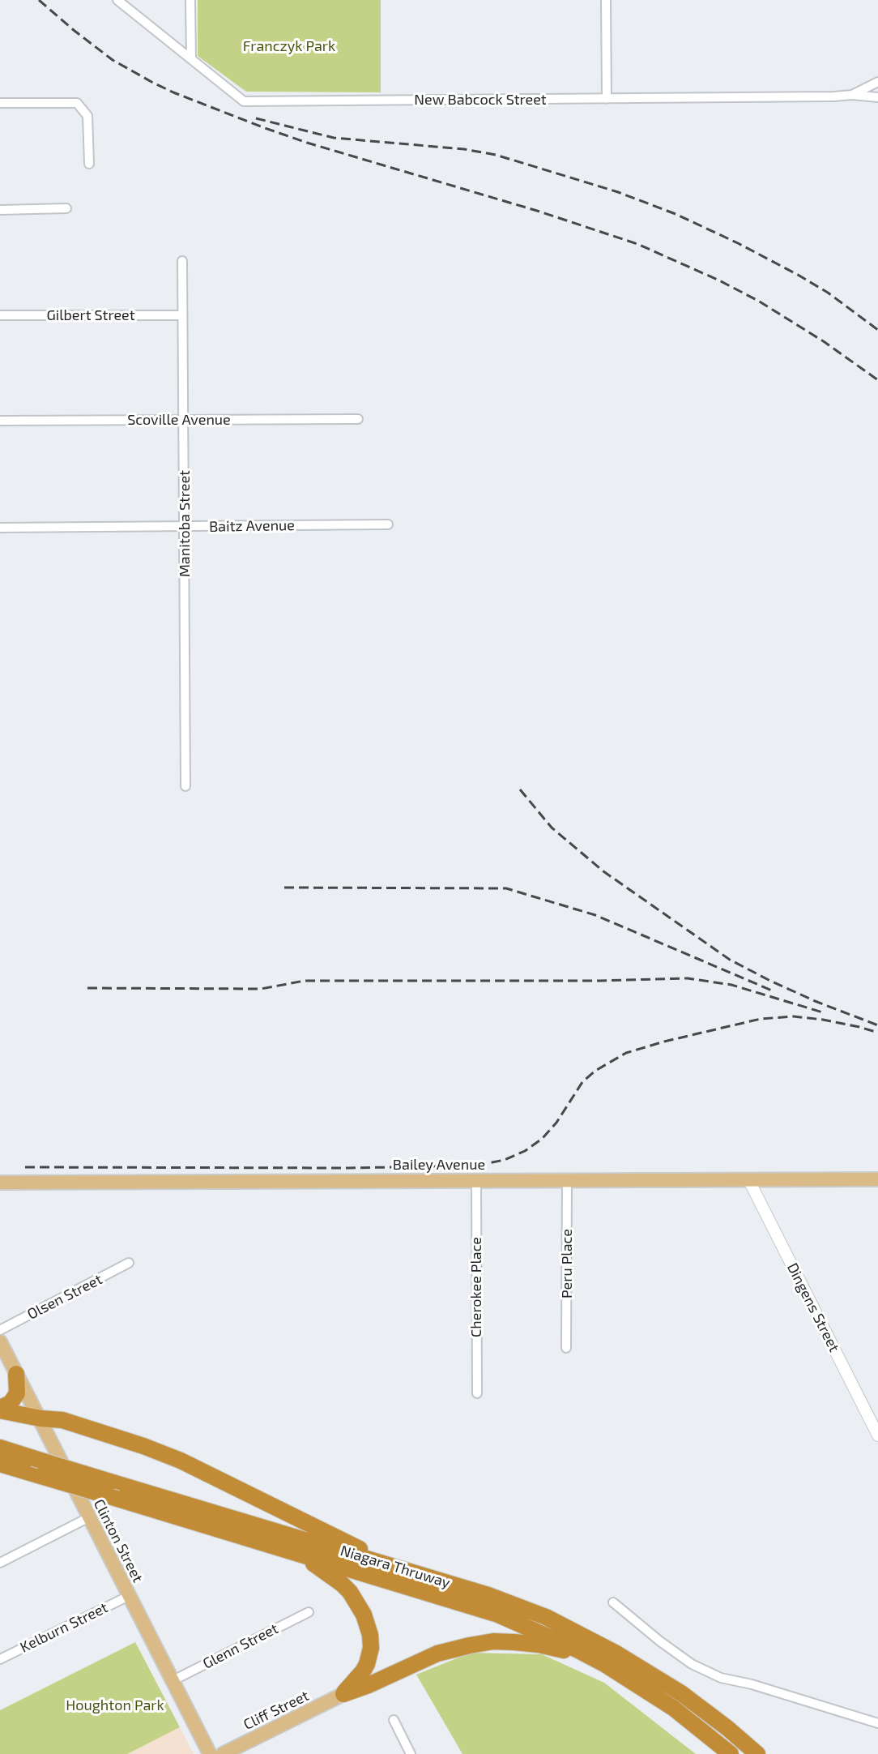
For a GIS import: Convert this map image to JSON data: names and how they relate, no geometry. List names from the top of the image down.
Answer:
{
  "streets": {
    "highway": ["Niagara Thruway"],
    "main road": ["Bailey Avenue", "Clinton Street", "Cliff Street"],
    "street": [
      "New Babcock Street",
      "Gilbert Street",
      "Scoville Avenue",
      "Manitoba Street",
      "Baitz Avenue",
      "Peru Place",
      "Cherokee Place",
      "Olsen Street",
      "Dingens Street",
      "Kelburn Street",
      "Glenn Street"
    ]
  },
  "crossings": [
    ["Gilbert Street", "Manitoba Street"],
    ["Scoville Avenue", "Manitoba Street"],
    ["Manitoba Street", "Baitz Avenue"],
    ["Bailey Avenue", "Peru Place"],
    ["Bailey Avenue", "Cherokee Place"],
    ["Bailey Avenue", "Dingens Street"],
    ["Clinton Street", "Kelburn Street"],
    ["Clinton Street", "Glenn Street"]
  ],
  "parks": ["Franczyk Park", "Houghton Park"]
}
